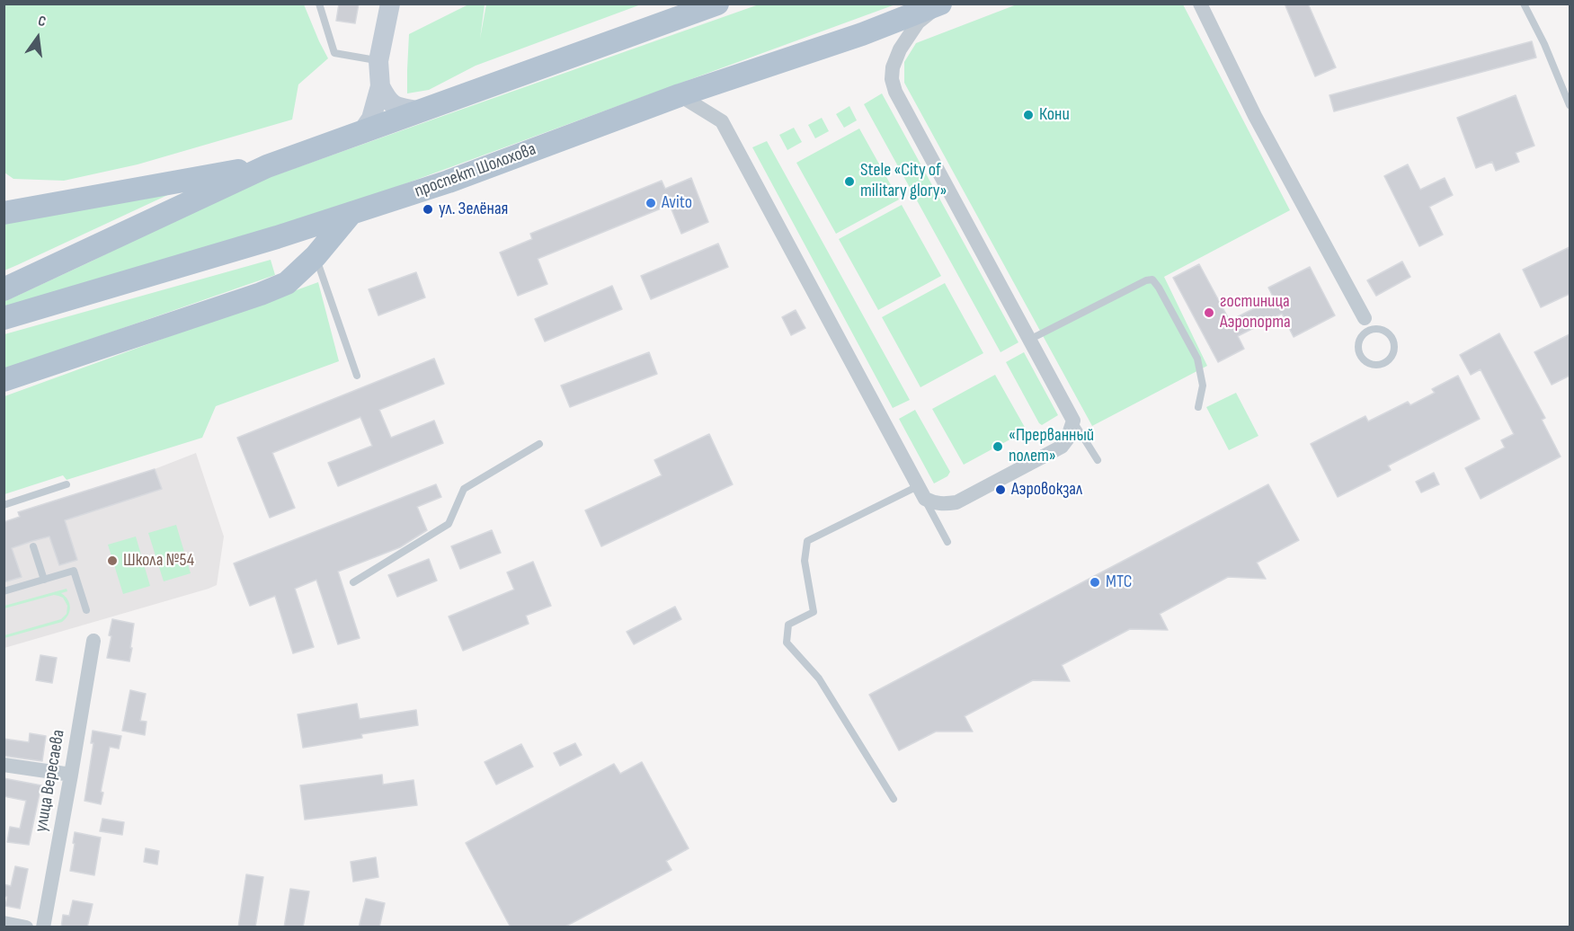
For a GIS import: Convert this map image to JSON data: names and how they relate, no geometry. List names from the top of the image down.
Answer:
{
  "streets": {
    "main road": ["проспект Шолохова"],
    "street": ["улица Вересаева"]
  },
  "places": [
    "Кони",
    "Stele «Сity of military glory»",
    "Avito",
    "ул. Зелёная",
    "гостиница Аэропорта",
    "«Пpepвaнный пoлeт»",
    "Аэровокзал",
    "Школа №54",
    "МТС"
  ],
  "north": "top"
}
